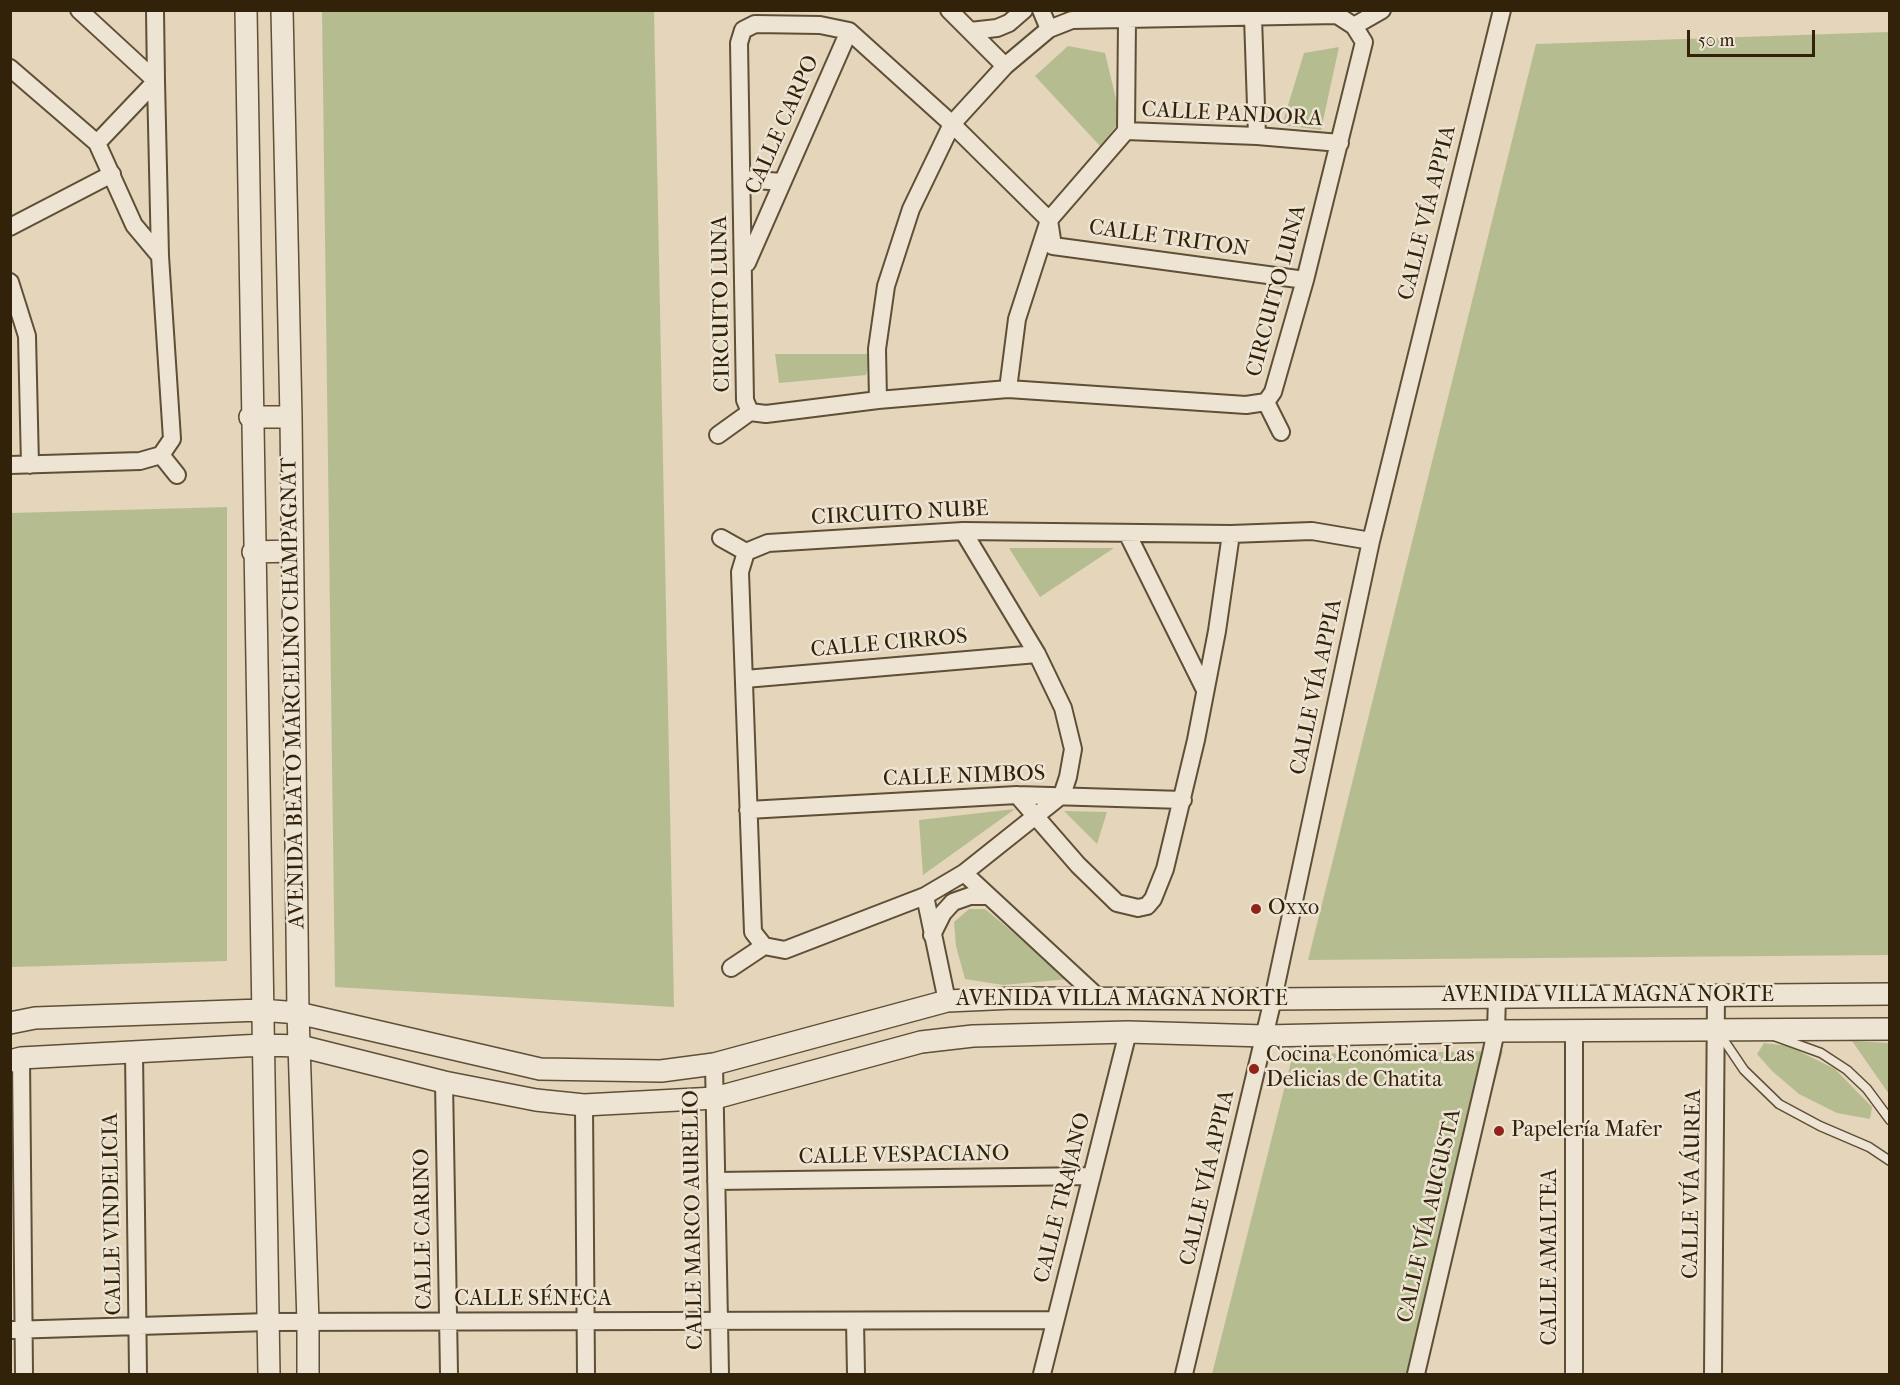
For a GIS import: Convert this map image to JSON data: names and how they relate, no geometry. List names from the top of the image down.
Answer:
{
  "streets": {
    "street": [
      "CALLE PANDORA",
      "CALLE CARPO",
      "CALLE VÍA APPIA",
      "CALLE TRITON",
      "CIRCUITO LUNA",
      "CIRCUITO NUBE",
      "CALLE CIRROS",
      "AVENIDA BEATO MARCELINO CHAMPAGNAT",
      "CALLE NIMBOS",
      "AVENIDA VILLA MAGNA NORTE",
      "CALLE VESPACIANO",
      "CALLE VÍA ÁUREA",
      "CALLE TRAJANO",
      "CALLE VINDELICIA",
      "CALLE VÍA AUGUSTA",
      "CALLE MARCO AURELIO",
      "CALLE CARINO",
      "CALLE AMALTEA",
      "CALLE SÉNECA"
    ]
  },
  "crossings": [
    ["CALLE PANDORA", "CALLE TRITON"],
    ["CALLE PANDORA", "CIRCUITO LUNA"],
    ["CALLE CARPO", "CIRCUITO LUNA"],
    ["CALLE VÍA APPIA", "CIRCUITO NUBE"],
    ["CALLE VÍA APPIA", "AVENIDA VILLA MAGNA NORTE"],
    ["CALLE TRITON", "CIRCUITO LUNA"],
    ["AVENIDA BEATO MARCELINO CHAMPAGNAT", "AVENIDA VILLA MAGNA NORTE"],
    ["AVENIDA BEATO MARCELINO CHAMPAGNAT", "CALLE SÉNECA"],
    ["AVENIDA VILLA MAGNA NORTE", "CALLE VÍA ÁUREA"],
    ["AVENIDA VILLA MAGNA NORTE", "CALLE TRAJANO"],
    ["AVENIDA VILLA MAGNA NORTE", "CALLE VINDELICIA"],
    ["AVENIDA VILLA MAGNA NORTE", "CALLE VÍA AUGUSTA"],
    ["AVENIDA VILLA MAGNA NORTE", "CALLE MARCO AURELIO"],
    ["AVENIDA VILLA MAGNA NORTE", "CALLE CARINO"],
    ["AVENIDA VILLA MAGNA NORTE", "CALLE AMALTEA"],
    ["CALLE VESPACIANO", "CALLE TRAJANO"],
    ["CALLE VESPACIANO", "CALLE MARCO AURELIO"],
    ["CALLE TRAJANO", "CALLE SÉNECA"],
    ["CALLE VINDELICIA", "CALLE SÉNECA"],
    ["CALLE MARCO AURELIO", "CALLE SÉNECA"],
    ["CALLE CARINO", "CALLE SÉNECA"]
  ],
  "places": ["Oxxo", "Cocina Económica Las Delicias de Chatita", "Papelería Mafer"],
  "scale_bar": "50 m"
}
